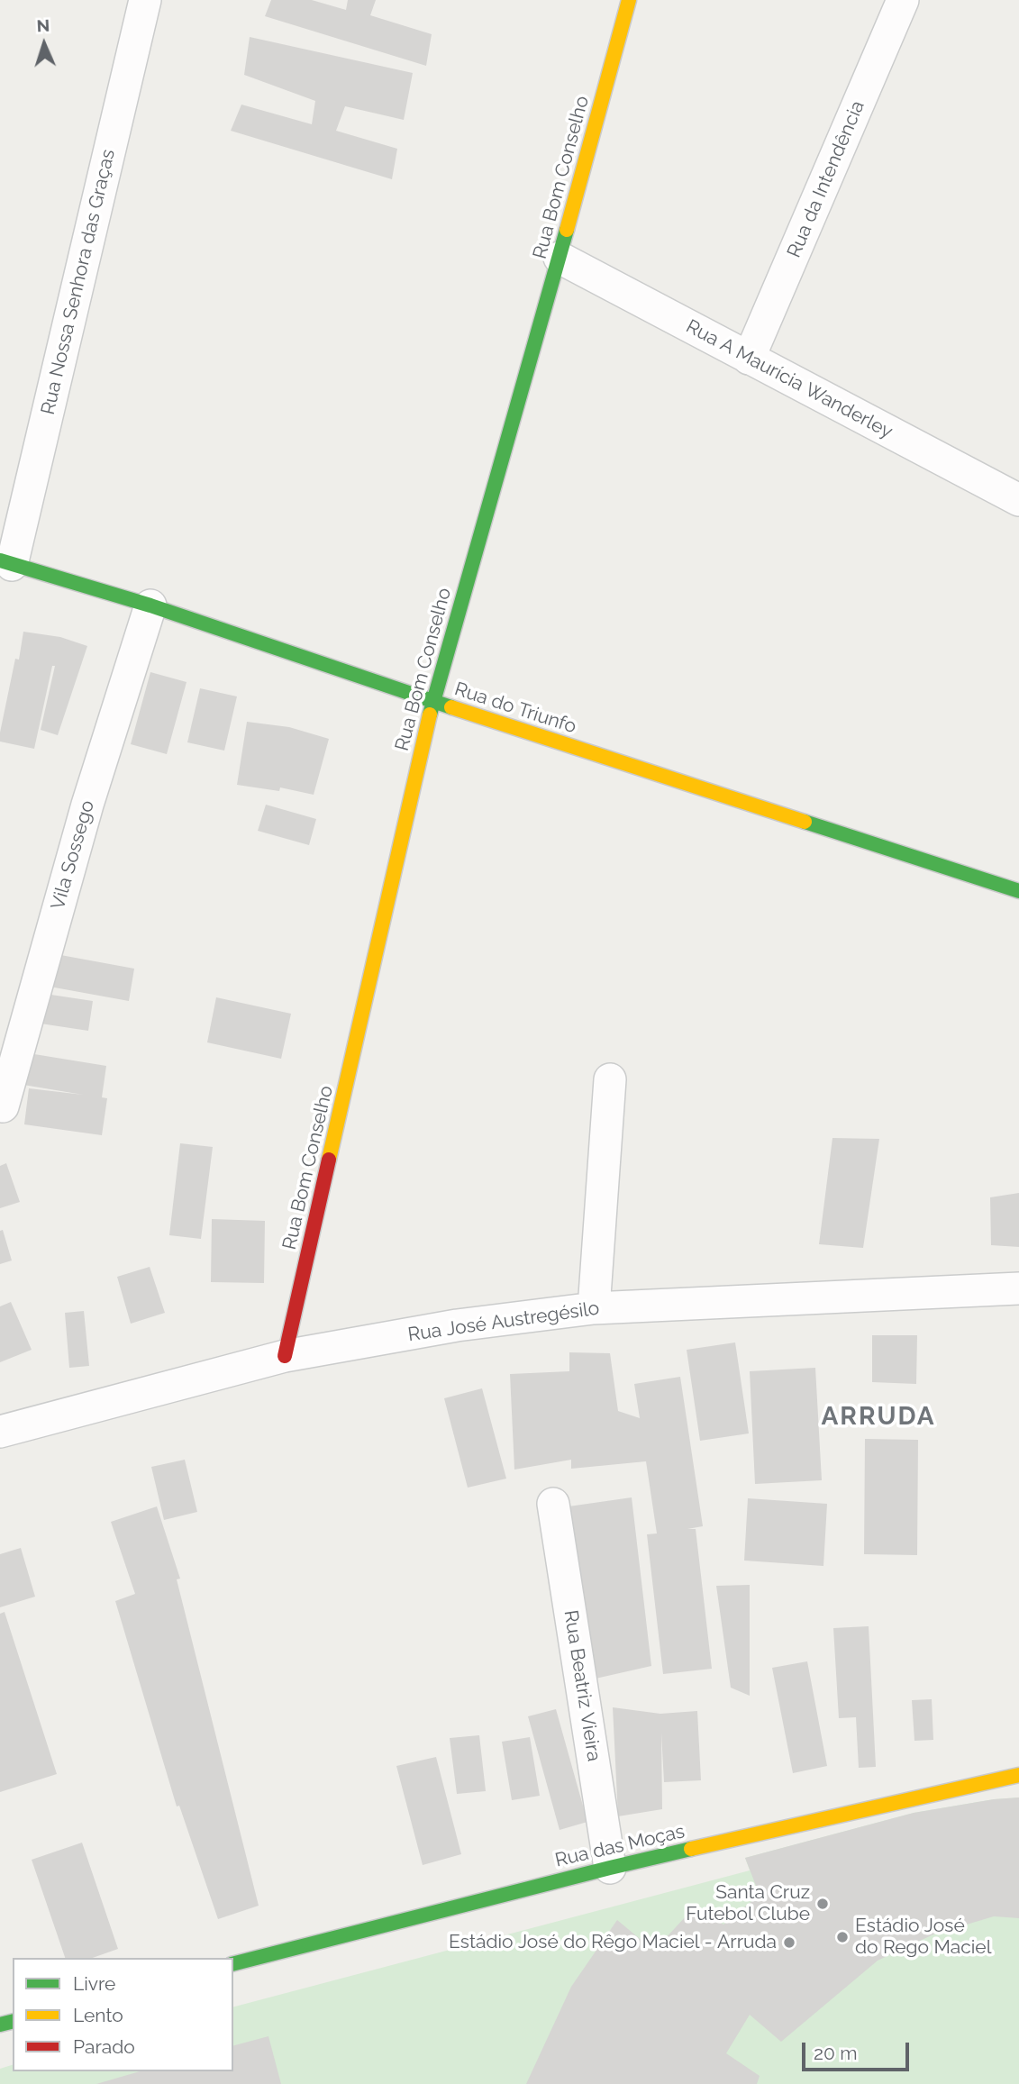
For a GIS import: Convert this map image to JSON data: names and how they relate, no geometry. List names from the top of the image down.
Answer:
{
  "streets": {
    "street": [
      "Rua Bom Conselho",
      "Rua da Intendência",
      "Rua Nossa Senhora das Graças",
      "Rua A Maurícia Wanderley",
      "Rua do Triunfo",
      "Vila Sossego",
      "Rua José Austregésilo",
      "Rua Beatriz Vieira",
      "Rua das Moças"
    ]
  },
  "crossings": [
    ["Rua Bom Conselho", "Rua A Maurícia Wanderley"],
    ["Rua Bom Conselho", "Rua do Triunfo"],
    ["Rua Bom Conselho", "Rua José Austregésilo"],
    ["Rua da Intendência", "Rua A Maurícia Wanderley"],
    ["Rua Nossa Senhora das Graças", "Rua do Triunfo"],
    ["Rua do Triunfo", "Vila Sossego"],
    ["Rua Beatriz Vieira", "Rua das Moças"]
  ],
  "districts": ["ARRUDA"],
  "places": ["Santa Cruz Futebol Clube", "Estádio José do Rego Maciel", "Estádio José do Rêgo Maciel - Arruda"],
  "legend": ["Livre", "Lento", "Parado"],
  "scale_bar": "20 m",
  "north": "top"
}
